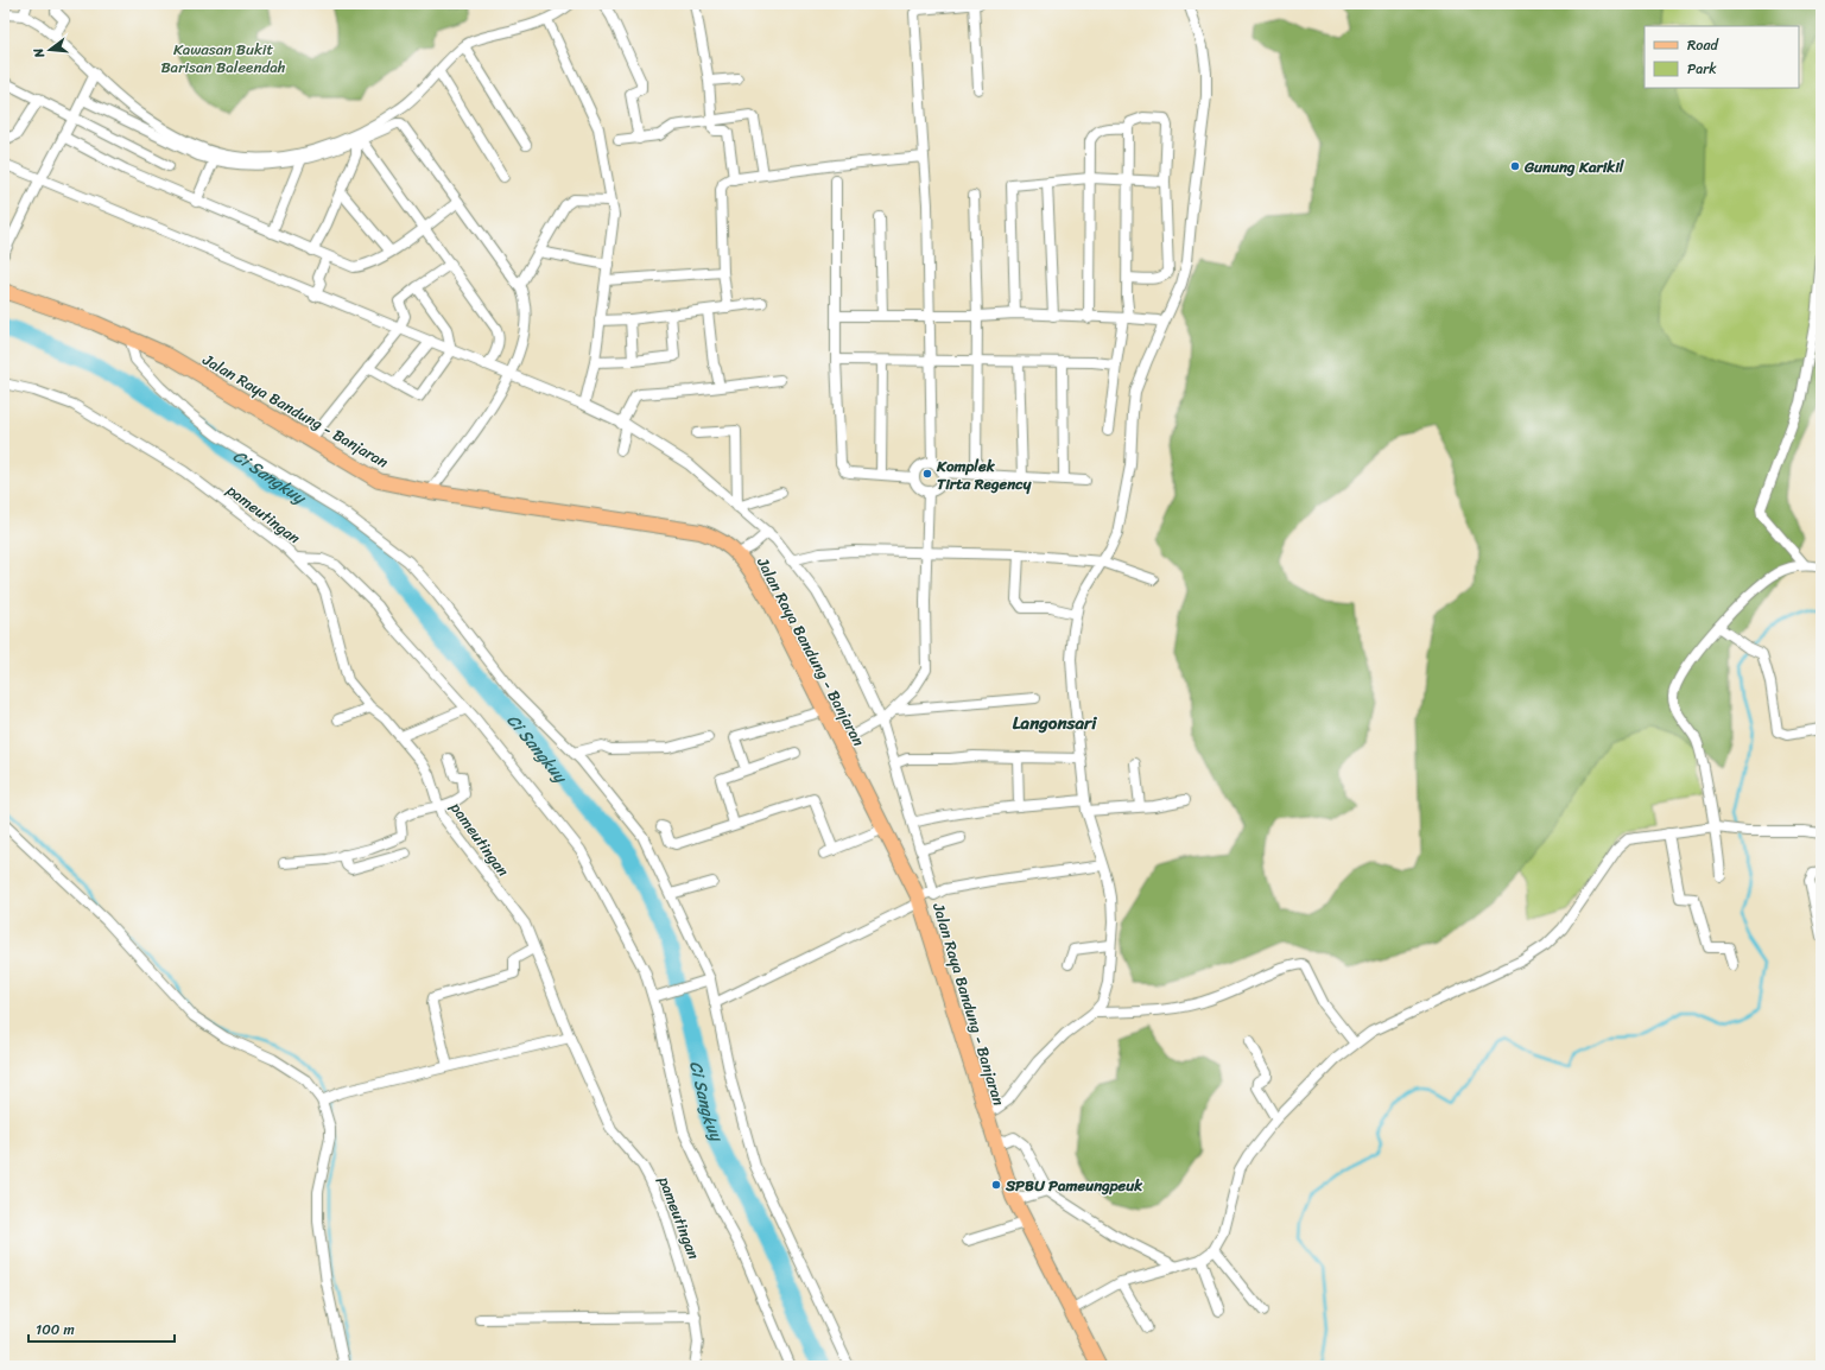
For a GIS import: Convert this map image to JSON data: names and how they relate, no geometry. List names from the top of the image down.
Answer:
{
  "streets": {
    "main road": ["Jalan Raya Bandung - Banjaran"],
    "street": ["pameutingan"]
  },
  "districts": ["Langonsari"],
  "water": ["Ci Sangkuy"],
  "parks": ["Kawasan Bukit Barisan Baleendah"],
  "places": ["Gunung Karikil", "Komplek Tirta Regency", "SPBU Pameungpeuk"],
  "legend": ["Road", "Park"],
  "scale_bar": "100 m",
  "north": "left"
}
